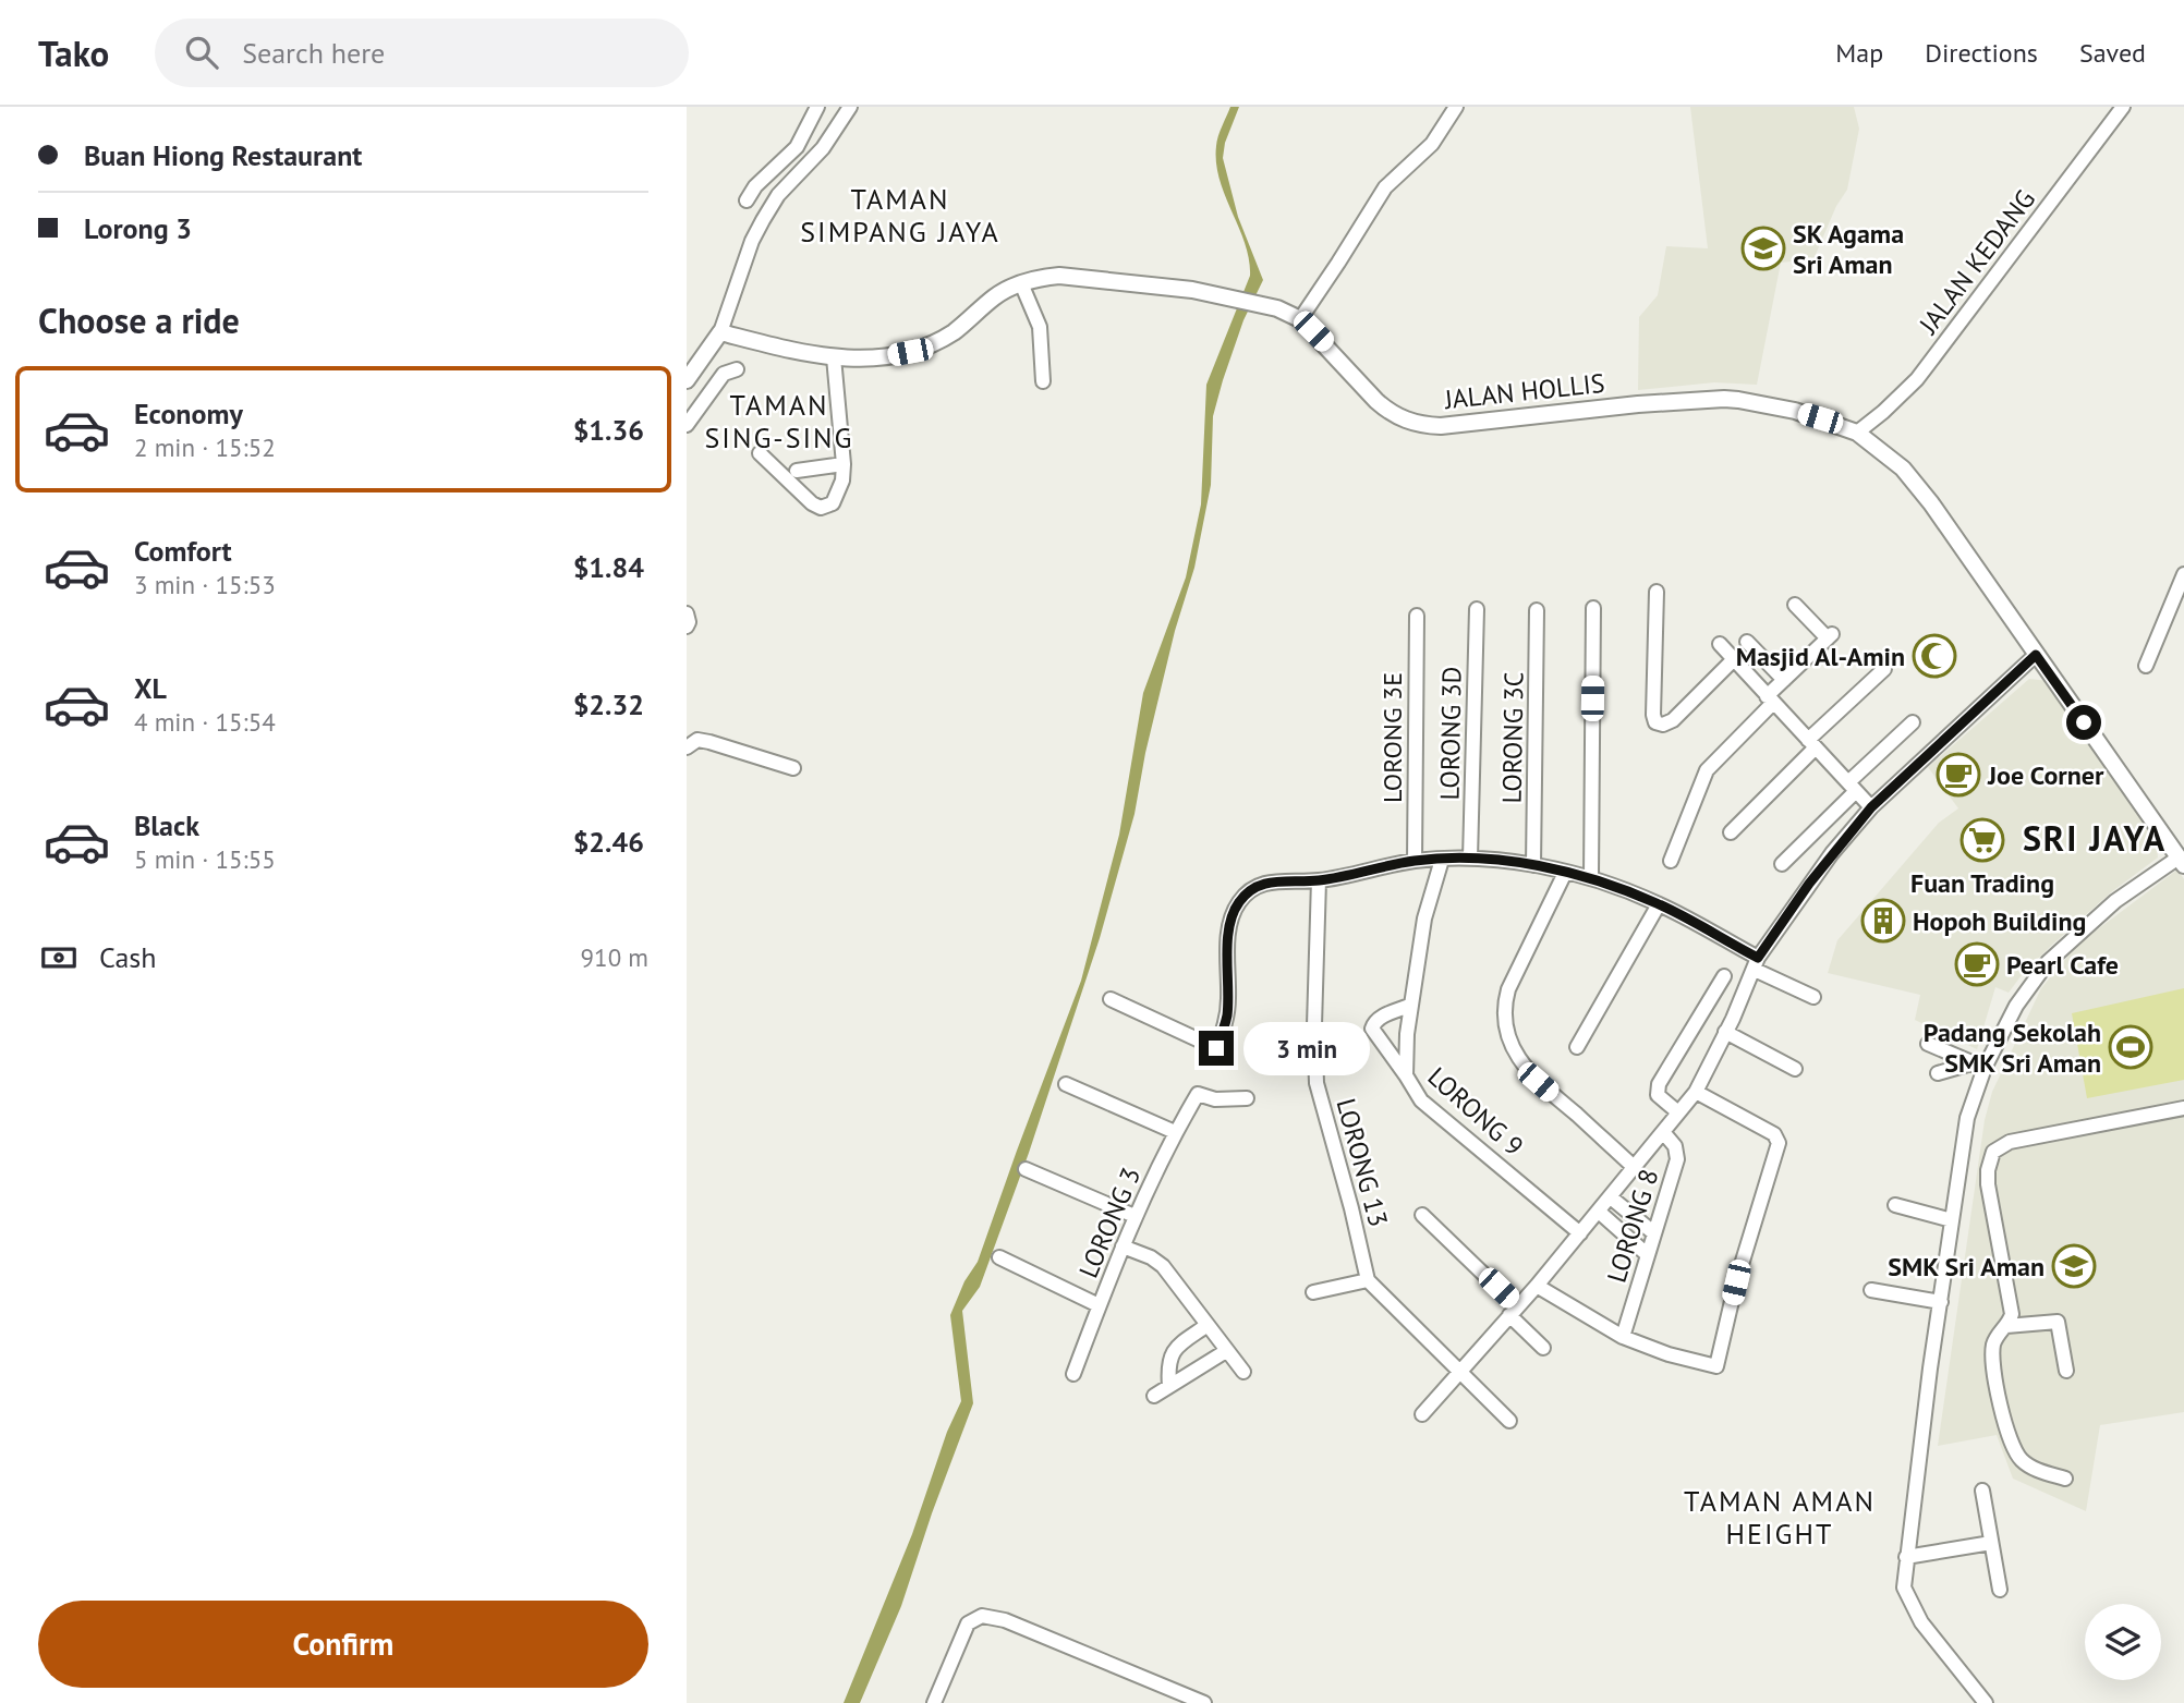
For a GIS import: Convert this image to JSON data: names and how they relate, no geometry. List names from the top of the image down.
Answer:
{
  "streets": {
    "main road": ["JALAN HOLLIS"],
    "street": [
      "JALAN KEDANG",
      "LORONG 3D",
      "LORONG 3E",
      "LORONG 3C",
      "LORONG 9",
      "LORONG 13",
      "LORONG 3",
      "LORONG 8"
    ]
  },
  "crossings": [
    ["JALAN KEDANG", "JALAN HOLLIS"]
  ],
  "districts": [
    "TAMAN SIMPANG JAYA",
    "TAMAN SING-SING",
    "SRI JAYA",
    "TAMAN AMAN HEIGHT"
  ],
  "places": {
    "school or university": ["SK Agama Sri Aman", "SMK Sri Aman"],
    "mosque": ["Masjid Al-Amin"],
    "cafe": ["Joe Corner", "Pearl Cafe"],
    "supermarket": ["Fuan Trading"],
    "building": ["Hopoh Building"],
    "sports": ["Padang Sekolah SMK Sri Aman"]
  },
  "page": {
    "header": "Tako",
    "search": "Search here",
    "nav": ["Map", "Directions", "Saved"],
    "banner": ["Buan Hiong Restaurant", "Lorong 3"],
    "heading": "Choose a ride",
    "list": [
      {
        "name": "Economy",
        "note": "2 min · 15:52",
        "value": "$1.36"
      },
      {
        "name": "Comfort",
        "note": "3 min · 15:53",
        "value": "$1.84"
      },
      {
        "name": "XL",
        "note": "4 min · 15:54",
        "value": "$2.32"
      },
      {
        "name": "Black",
        "note": "5 min · 15:55",
        "value": "$2.46"
      }
    ],
    "pay": ["Cash", "910 m"],
    "bubble": "3 min",
    "buttons": "Confirm"
  }
}
